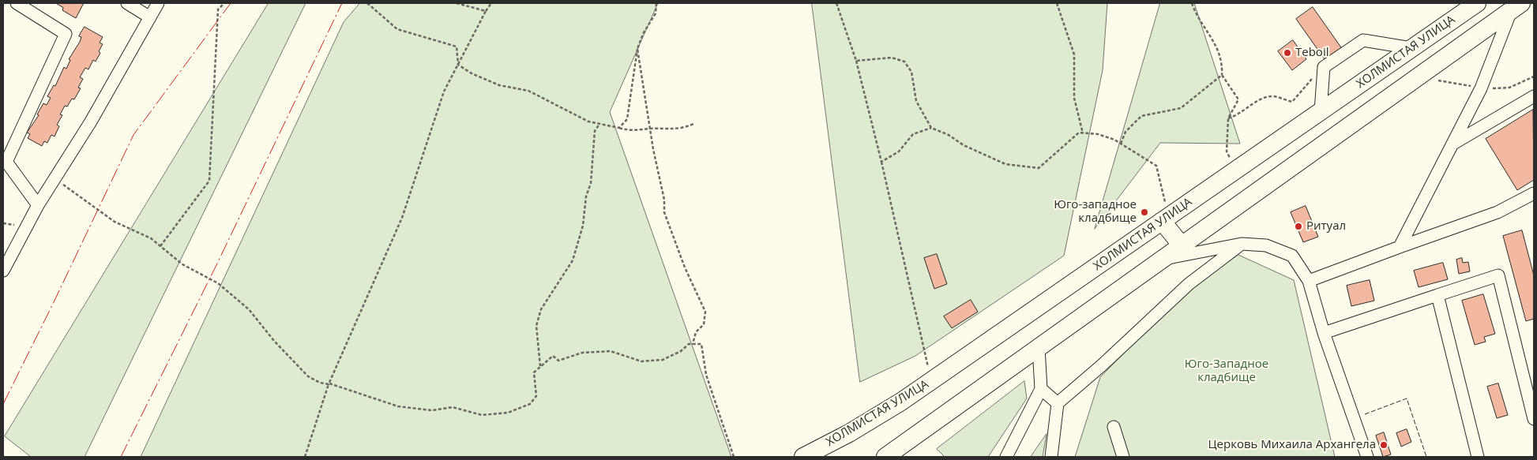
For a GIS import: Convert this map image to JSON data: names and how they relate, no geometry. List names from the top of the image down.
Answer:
{
  "streets": {
    "highway": ["ХОЛМИСТАЯ УЛИЦА"]
  },
  "parks": ["Юго-Западное кладбище"],
  "places": [
    "Teboil",
    "Юго-западное кладбище",
    "Ритуал",
    "Церковь Михаила Архангела"
  ]
}
